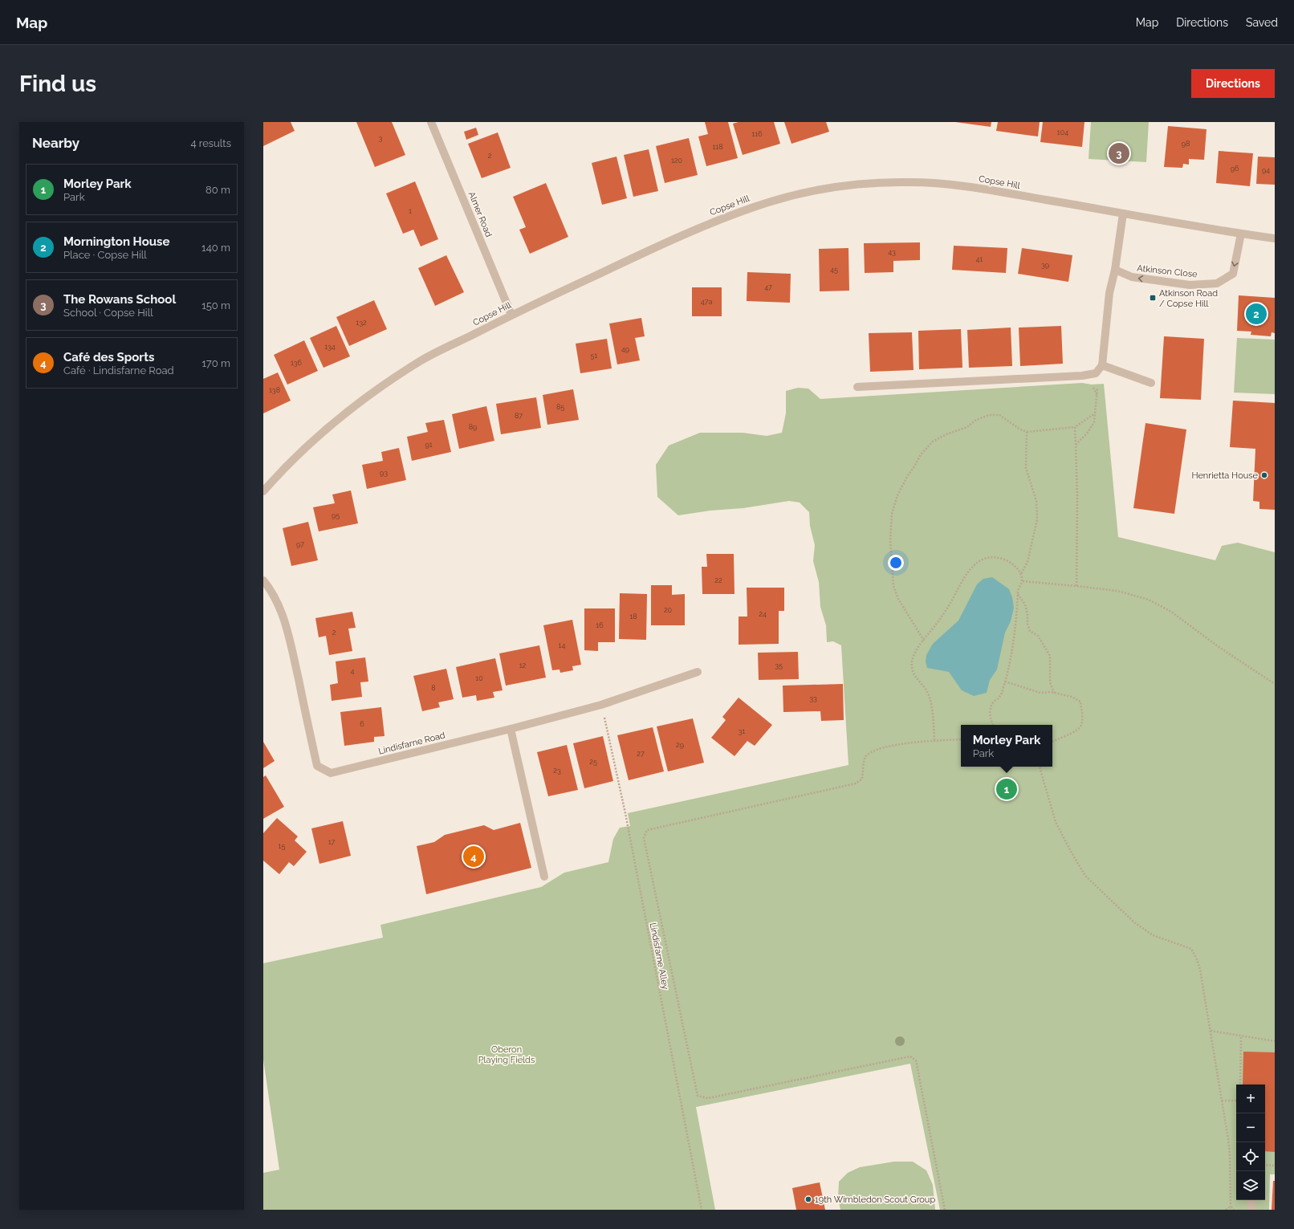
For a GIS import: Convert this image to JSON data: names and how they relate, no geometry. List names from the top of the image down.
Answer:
{
  "streets": {
    "street": [
      "Copse Hill",
      "Almer Road",
      "Atkinson Close",
      "Lindisfarne Road"
    ],
    "path": ["Lindisfarne Alley"]
  },
  "crossings": [
    ["Copse Hill", "Almer Road"],
    ["Copse Hill", "Atkinson Close"],
    ["Lindisfarne Road", "Lindisfarne Alley"]
  ],
  "parks": ["Oberon Playing Fields"],
  "places": {
    "transit": ["Atkinson Road / Copse Hill"],
    "other": ["Henrietta House", "19th Wimbledon Scout Group"]
  },
  "house_numbers": [
    "104",
    "116",
    "3",
    "98",
    "118",
    "2",
    "120",
    "96",
    "94",
    "1",
    "43",
    "41",
    "39",
    "45",
    "47",
    "47a",
    "132",
    "134",
    "49",
    "51",
    "136",
    "138",
    "85",
    "87",
    "89",
    "91",
    "93",
    "95",
    "97",
    "22",
    "20",
    "24",
    "18",
    "16",
    "2",
    "14",
    "12",
    "35",
    "4",
    "10",
    "8",
    "33",
    "6",
    "31",
    "29",
    "27",
    "25",
    "23",
    "17",
    "15"
  ],
  "page": {
    "header": "Map",
    "nav": ["Map", "Directions", "Saved"],
    "buttons": "Directions",
    "title": "Find us",
    "heading": ["Nearby", "4 results"],
    "pins": [
      "3",
      "2",
      "1",
      "4"
    ],
    "list": [
      {
        "mark": "1",
        "name": "Morley Park",
        "note": "Park",
        "value": "80 m"
      },
      {
        "mark": "2",
        "name": "Mornington House",
        "note": "Place · Copse Hill",
        "value": "140 m"
      },
      {
        "mark": "3",
        "name": "The Rowans School",
        "note": "School · Copse Hill",
        "value": "150 m"
      },
      {
        "mark": "4",
        "name": "Café des Sports",
        "note": "Café · Lindisfarne Road",
        "value": "170 m"
      }
    ],
    "popup": ["Morley Park", "Park"],
    "map_buttons": ["+", "−"]
  }
}
